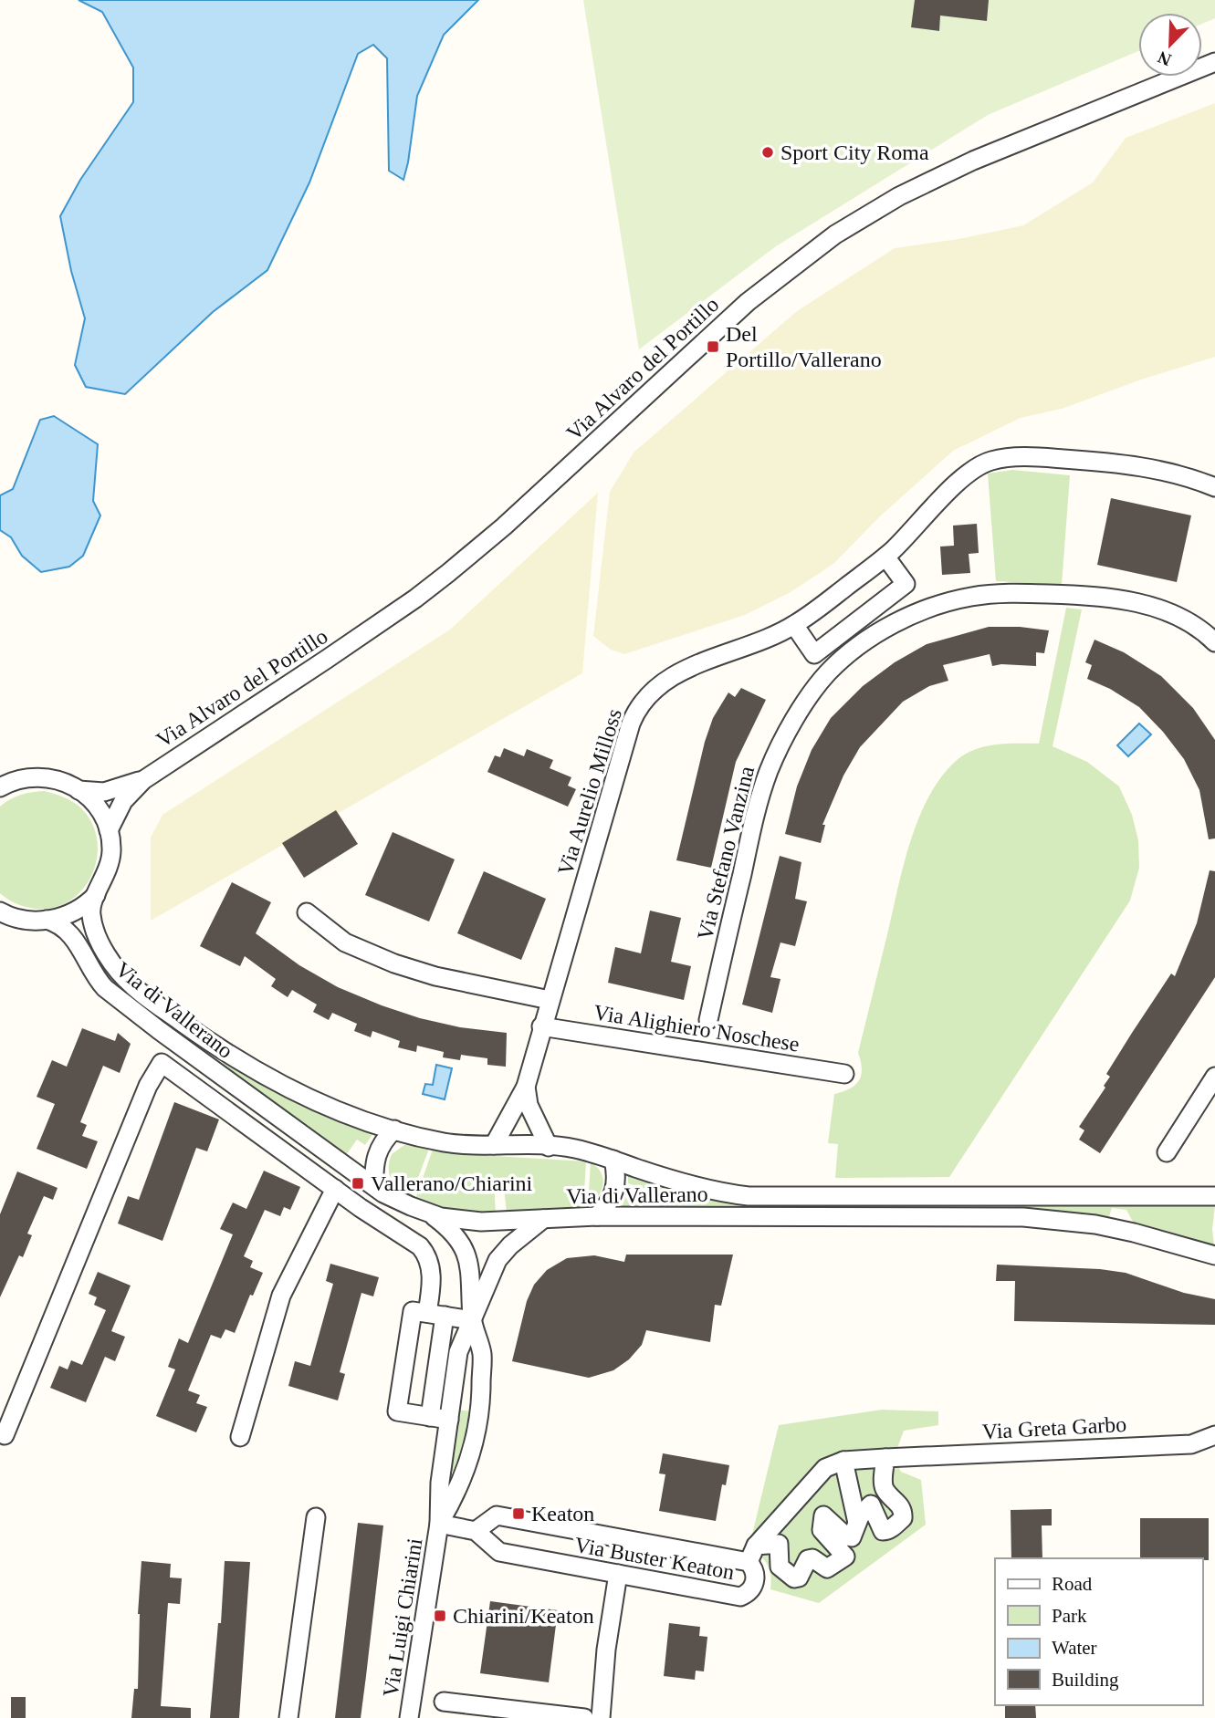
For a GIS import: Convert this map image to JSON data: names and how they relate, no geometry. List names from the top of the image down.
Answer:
{
  "streets": {
    "street": [
      "Via Alvaro del Portillo",
      "Via Aurelio Milloss",
      "Via Stefano Vanzina",
      "Via di Vallerano",
      "Via Alighiero Noschese",
      "Via Greta Garbo",
      "Via Buster Keaton",
      "Via Luigi Chiarini"
    ]
  },
  "crossings": [
    ["Via Alvaro del Portillo", "Via di Vallerano"],
    ["Via Aurelio Milloss", "Via di Vallerano"],
    ["Via Aurelio Milloss", "Via Alighiero Noschese"],
    ["Via di Vallerano", "Via Luigi Chiarini"],
    ["Via Buster Keaton", "Via Luigi Chiarini"]
  ],
  "places": {
    "other": ["Sport City Roma"],
    "transit": [
      "Del Portillo/Vallerano",
      "Vallerano/Chiarini",
      "Keaton",
      "Chiarini/Keaton"
    ]
  },
  "legend": [
    "Road",
    "Park",
    "Water",
    "Building"
  ],
  "north": "bottom left"
}
